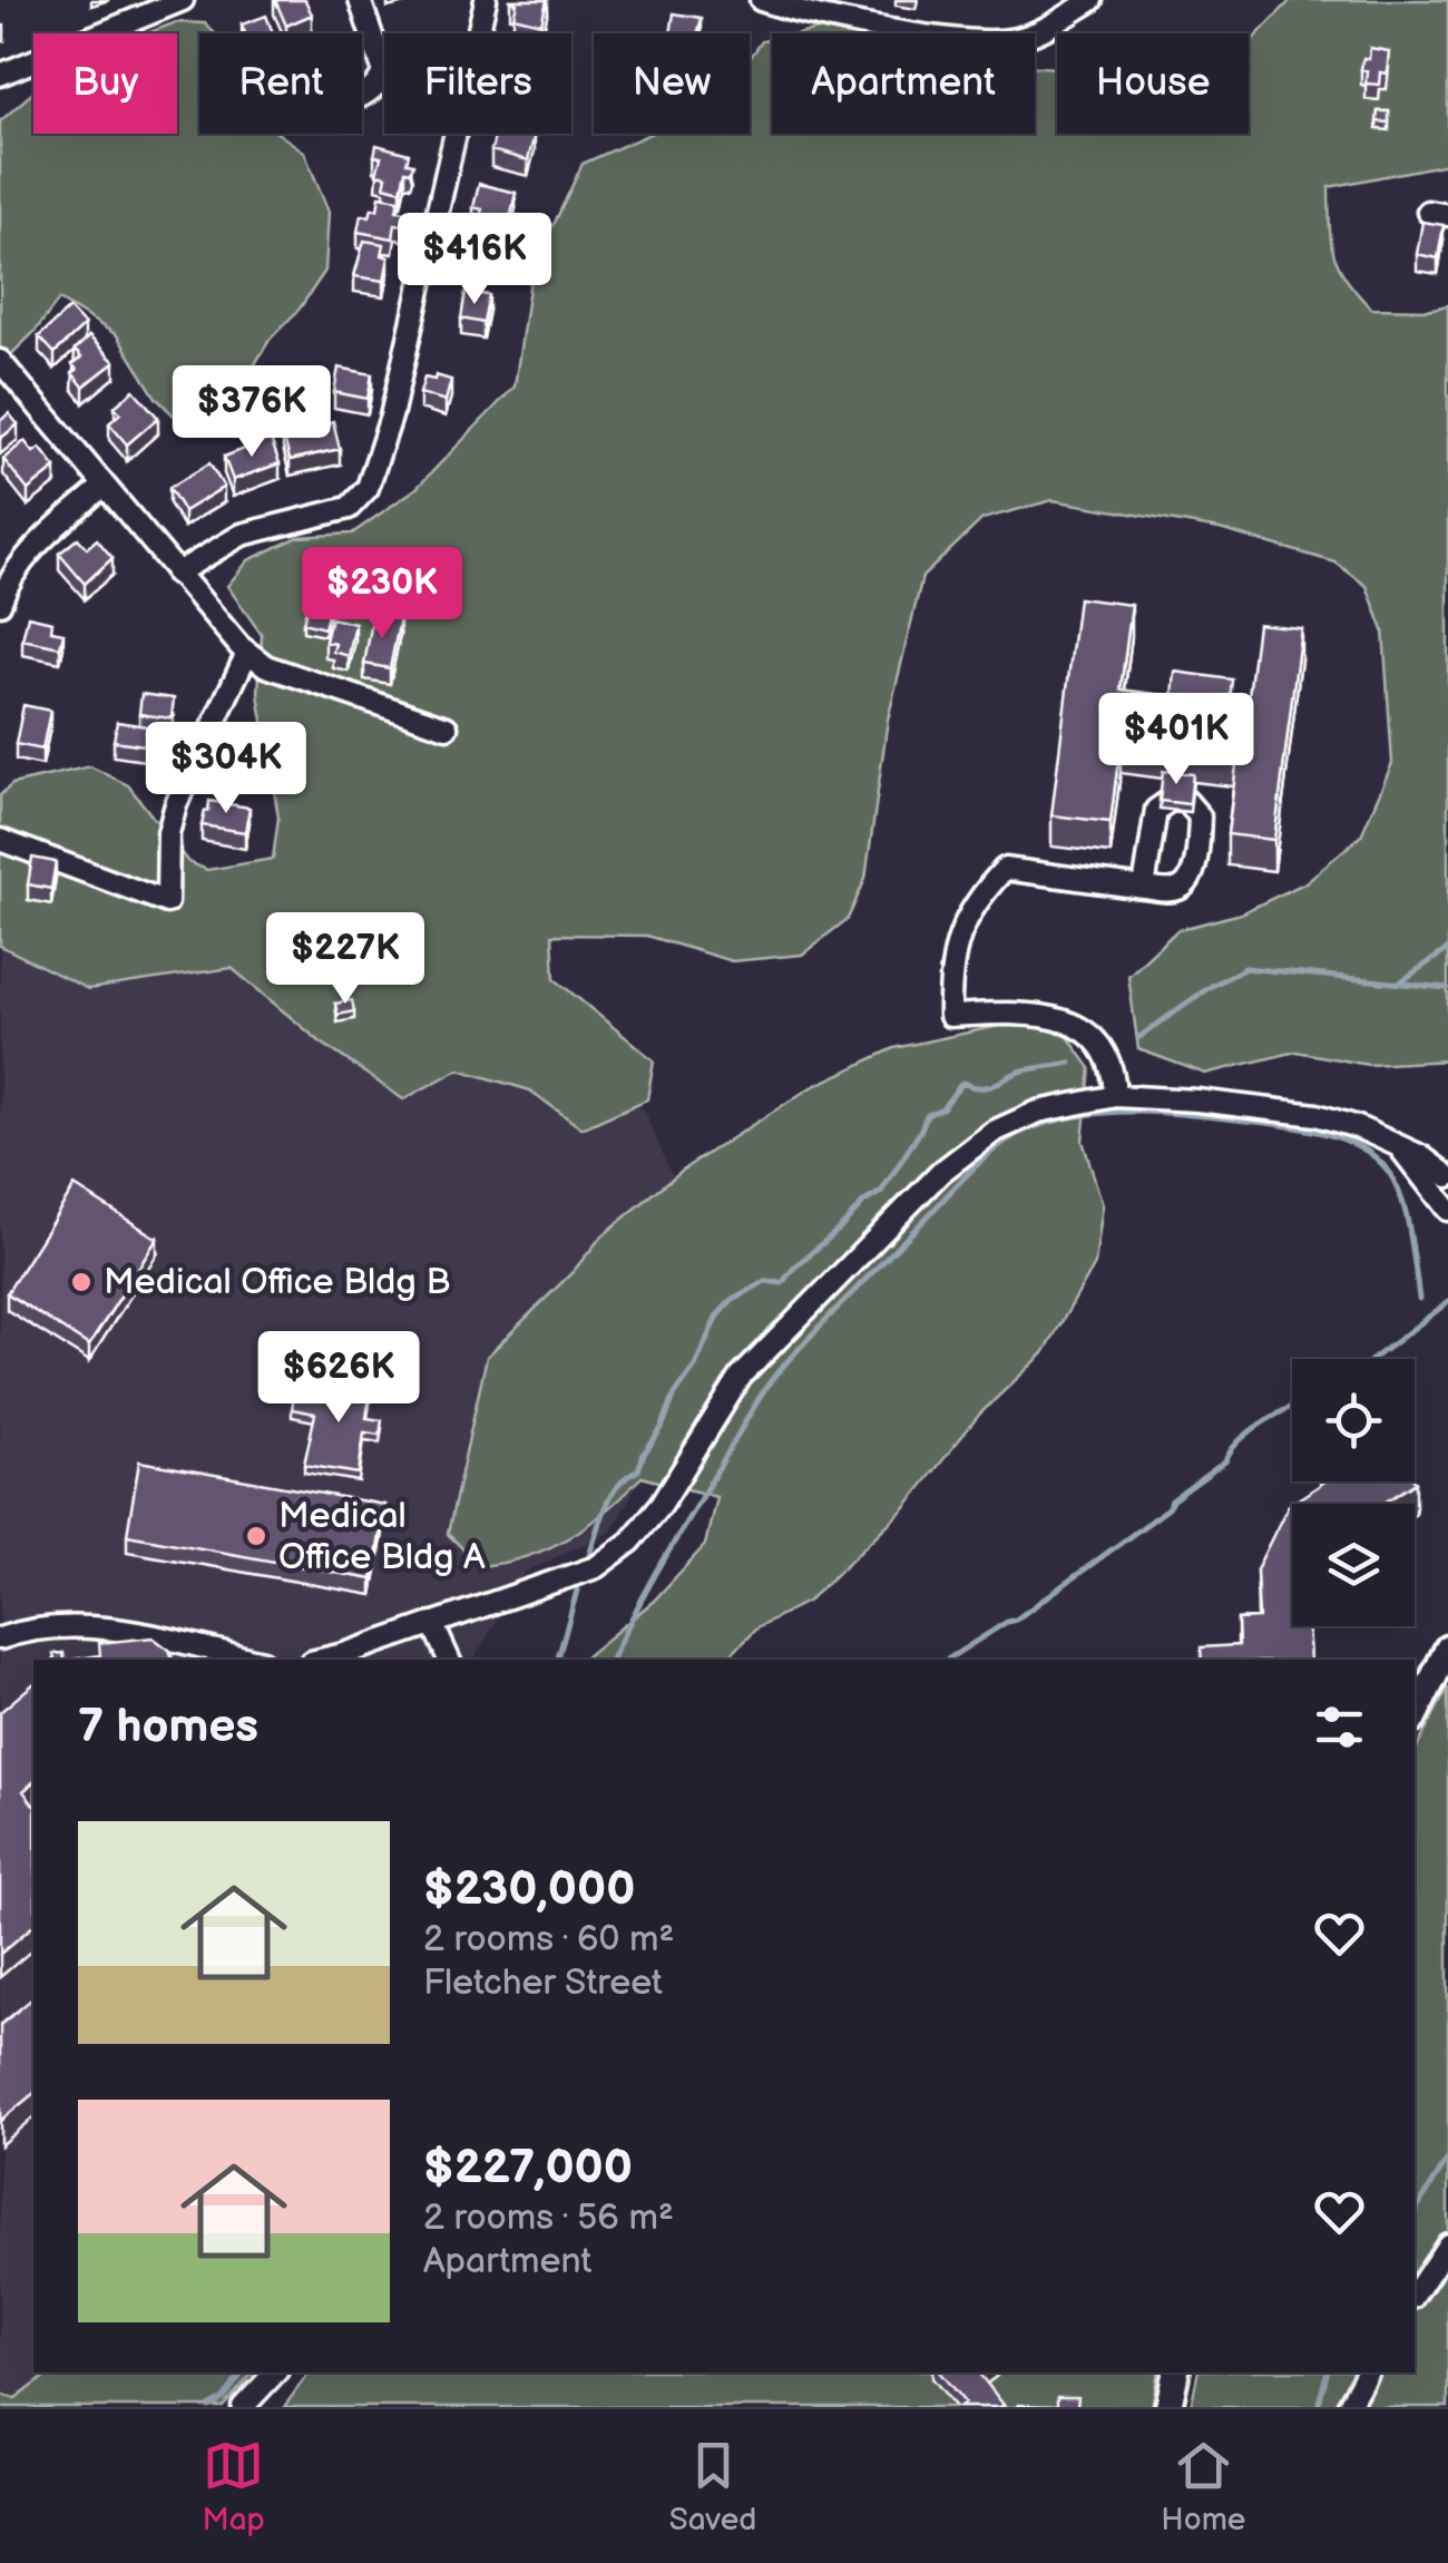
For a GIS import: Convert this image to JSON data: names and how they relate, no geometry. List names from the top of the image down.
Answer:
{
  "places": ["Medical Office Bldg B", "Medical Office Bldg A"],
  "page": {
    "chip": [
      "Buy",
      "Rent",
      "Filters",
      "New",
      "Apartment",
      "House"
    ],
    "price": [
      "$416K",
      "$376K",
      "$230K",
      "$401K",
      "$304K",
      "$227K",
      "$626K"
    ],
    "heading": "7 homes",
    "list": [
      {
        "name": "$230,000",
        "note": "2 rooms · 60 m² · Fletcher Street"
      },
      {
        "name": "$227,000",
        "note": "2 rooms · 56 m² · Apartment"
      }
    ],
    "tabs": ["Map", "Saved", "Home"]
  }
}
